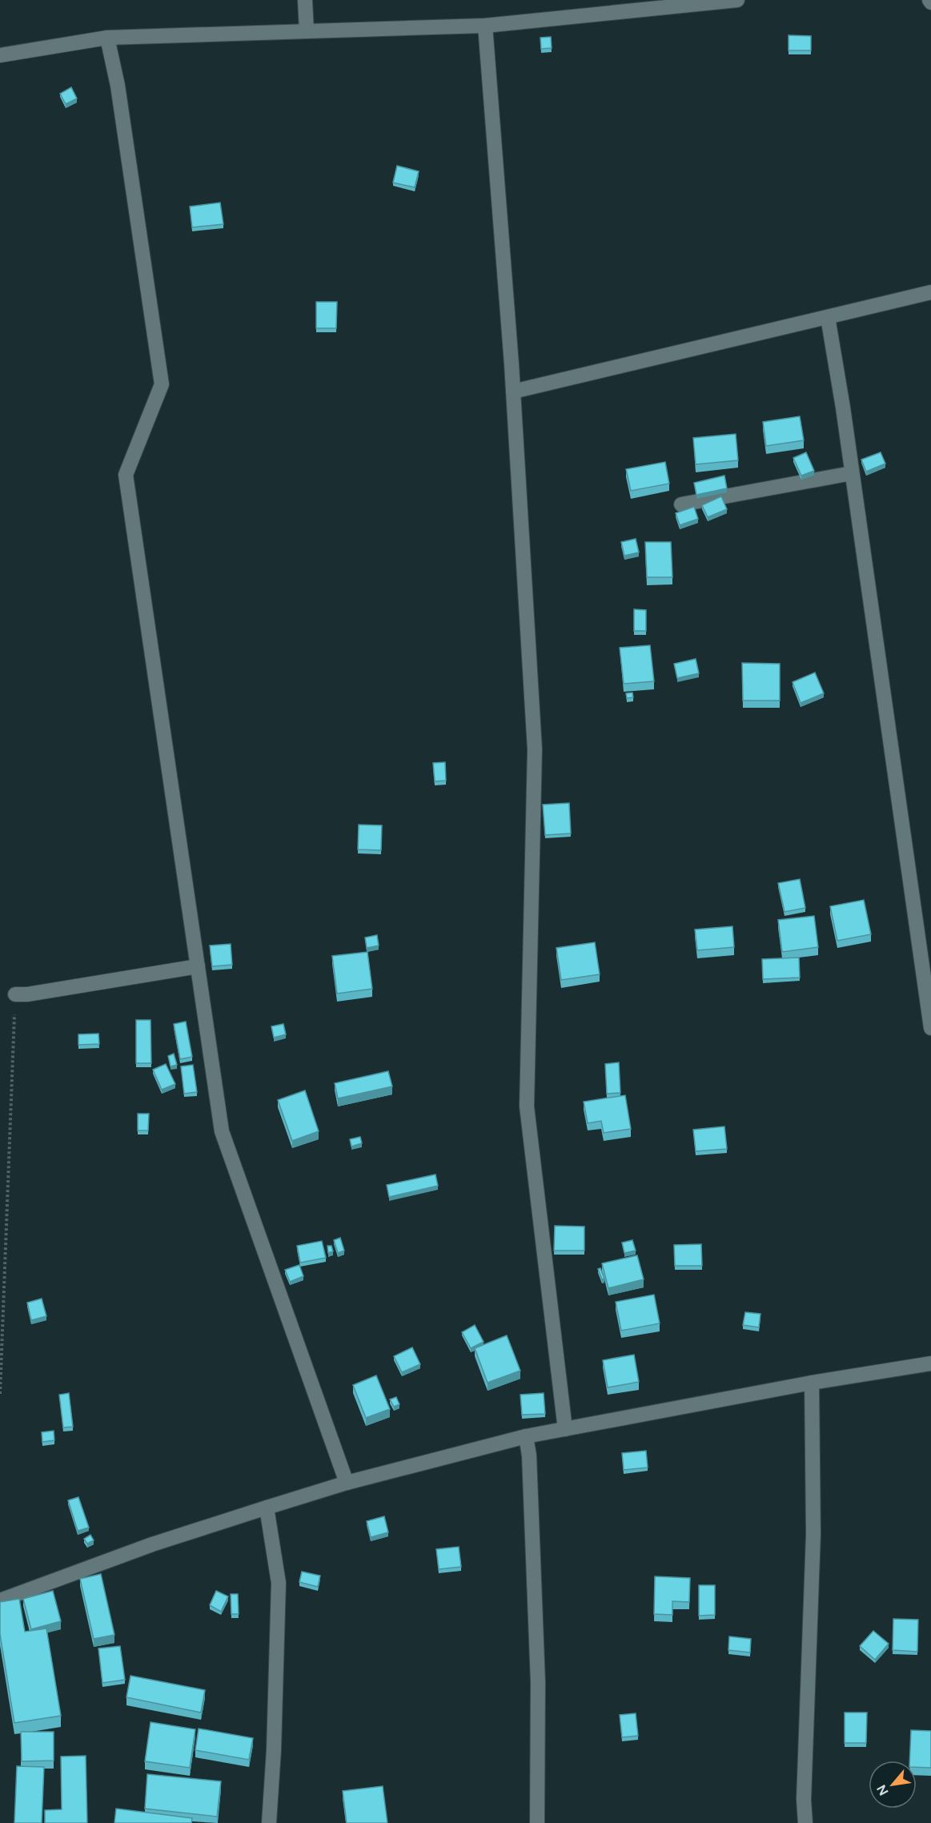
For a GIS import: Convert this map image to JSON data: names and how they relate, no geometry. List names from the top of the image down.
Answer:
{
  "north": "bottom left"
}
